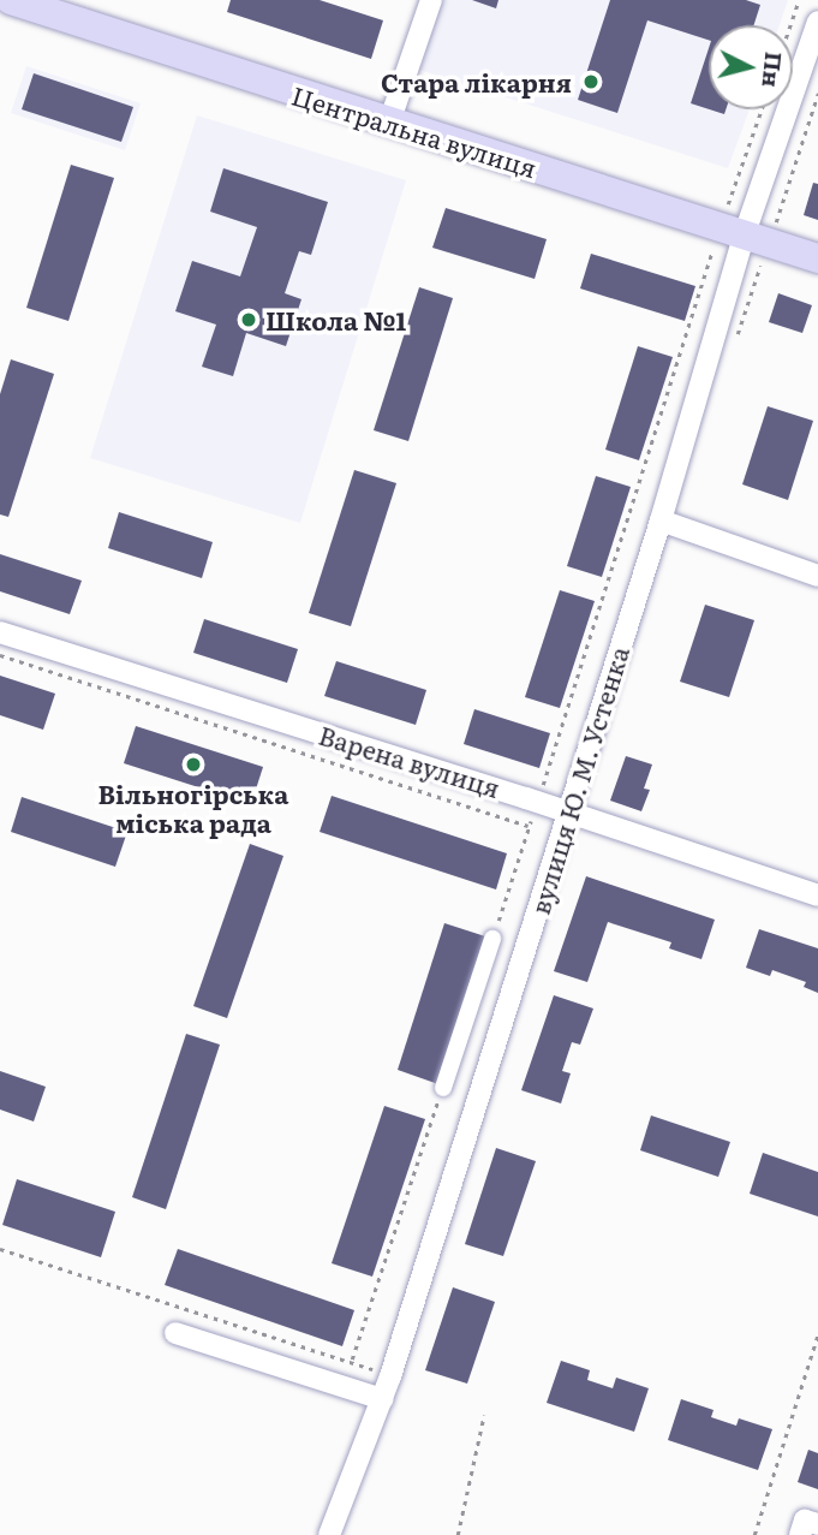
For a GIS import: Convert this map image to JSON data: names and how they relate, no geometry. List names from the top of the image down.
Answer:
{
  "streets": {
    "main road": ["Центральна вулиця"],
    "street": ["Варена вулиця", "вулиця Ю. М. Устенка"]
  },
  "crossings": [
    ["Центральна вулиця", "вулиця Ю. М. Устенка"],
    ["Варена вулиця", "вулиця Ю. М. Устенка"]
  ],
  "places": ["Стара лікарня", "Школа №1", "Вільногірська міська рада"],
  "north": "right"
}
